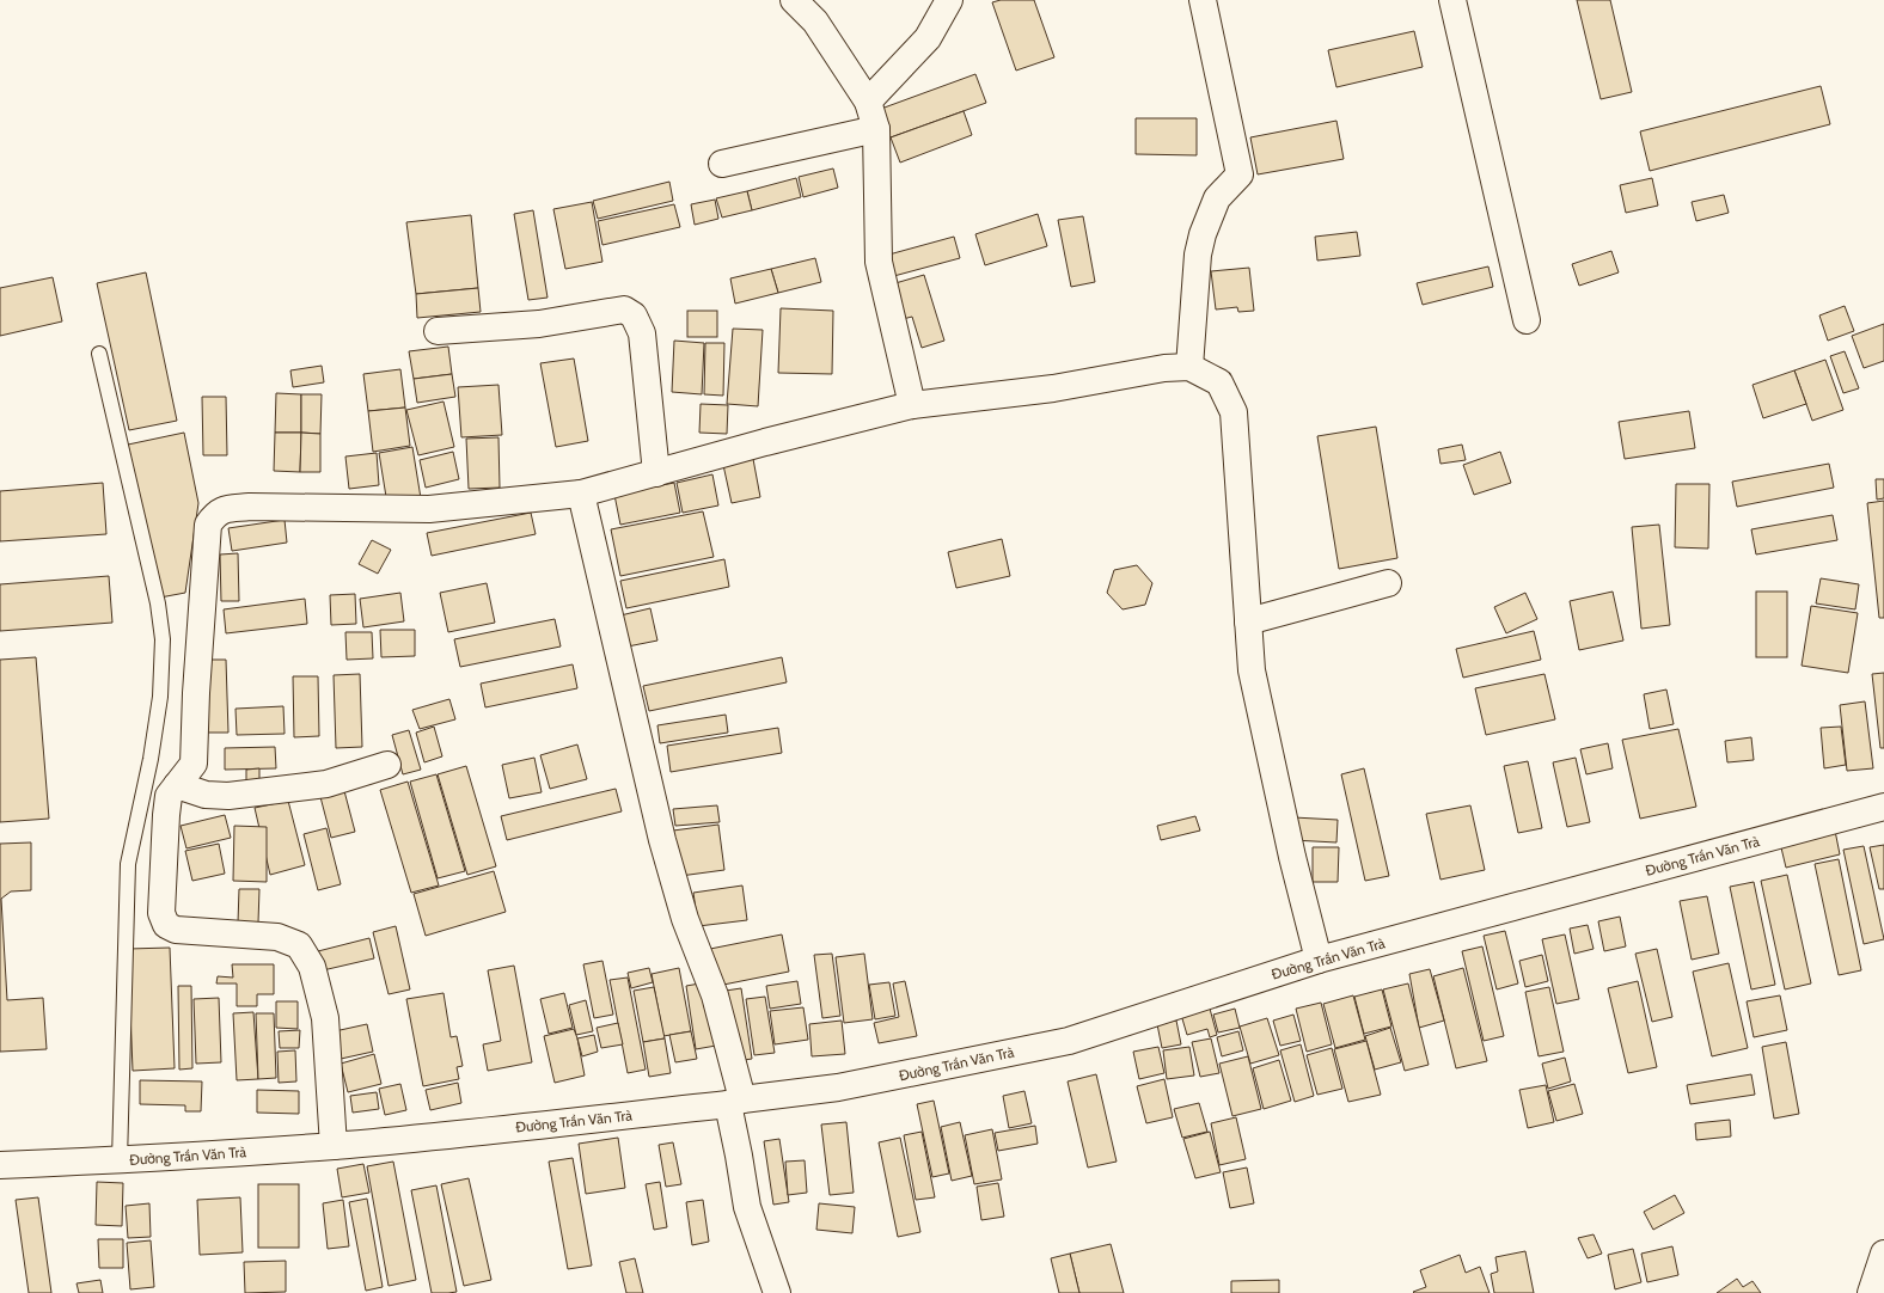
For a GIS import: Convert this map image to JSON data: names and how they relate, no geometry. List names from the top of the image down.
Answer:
{
  "streets": {
    "main road": ["Đường Trần Văn Trà"]
  }
}
